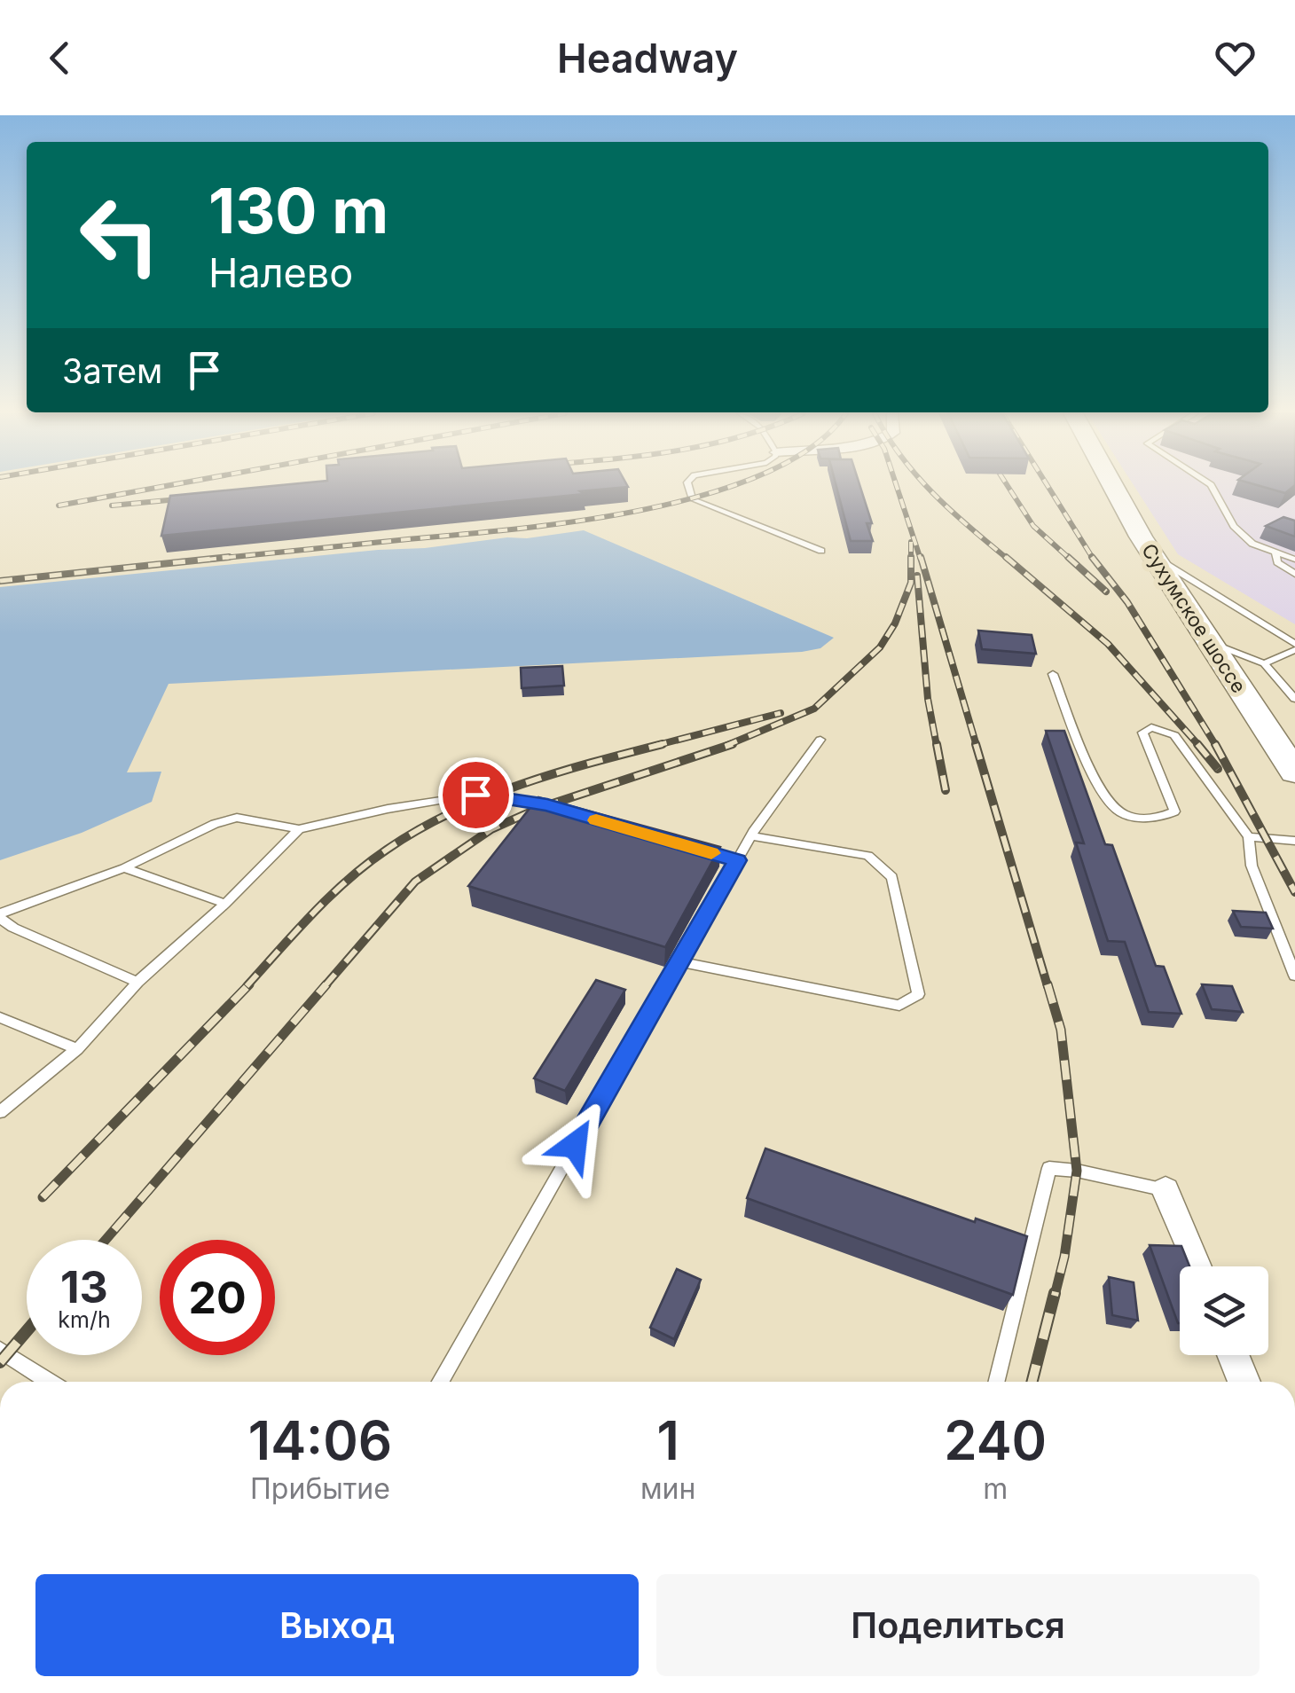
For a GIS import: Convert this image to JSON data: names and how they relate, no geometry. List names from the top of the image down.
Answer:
{
  "streets": {
    "highway": ["Сухумское шоссе"]
  },
  "page": {
    "header": "Headway",
    "turn": ["130 m", "Налево"],
    "then": "Затем",
    "speed": "13 km/h",
    "limit": "20",
    "eta": [
      "14:06",
      "Прибытие",
      "1",
      "мин",
      "240",
      "m"
    ],
    "buttons": ["Выход", "Поделиться"]
  }
}
